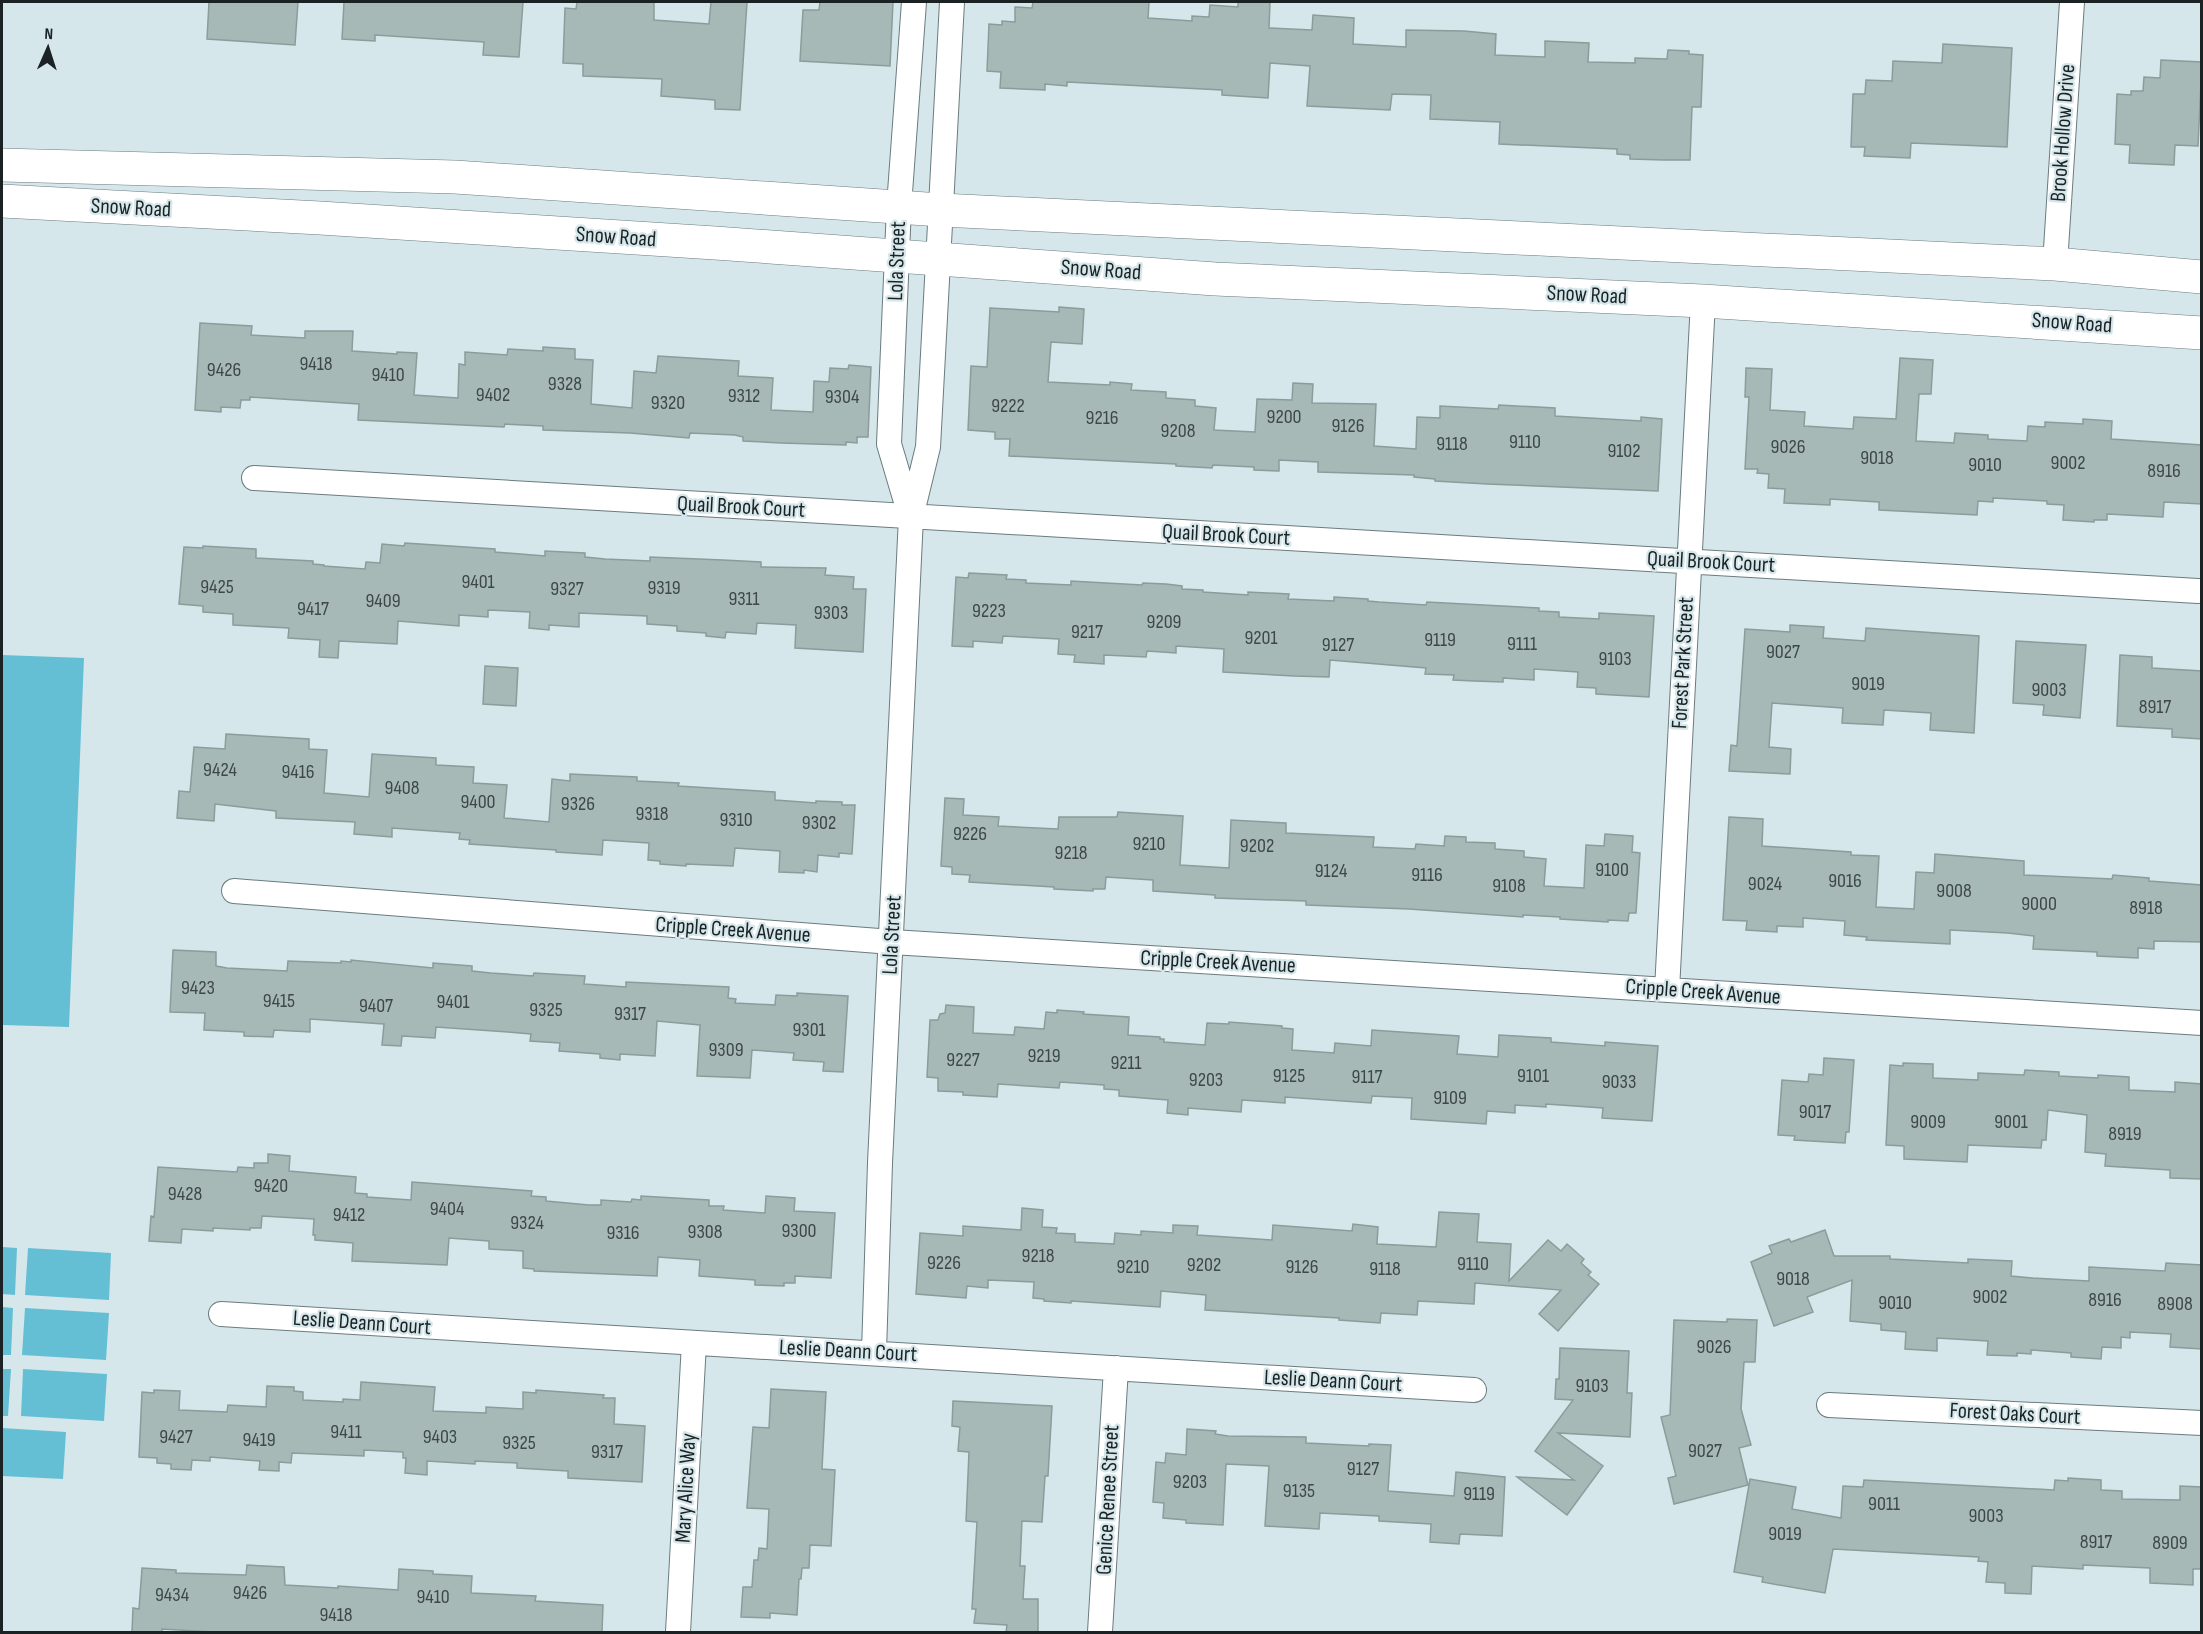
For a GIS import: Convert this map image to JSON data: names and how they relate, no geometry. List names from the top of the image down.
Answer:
{
  "streets": {
    "main road": ["Snow Road"],
    "street": [
      "Brook Hollow Drive",
      "Lola Street",
      "Quail Brook Court",
      "Forest Park Street",
      "Cripple Creek Avenue",
      "Leslie Deann Court",
      "Forest Oaks Court",
      "Mary Alice Way",
      "Genice Renee Street"
    ]
  },
  "crossings": [
    ["Brook Hollow Drive", "Snow Road"],
    ["Snow Road", "Lola Street"],
    ["Snow Road", "Forest Park Street"],
    ["Lola Street", "Quail Brook Court"],
    ["Lola Street", "Cripple Creek Avenue"],
    ["Lola Street", "Leslie Deann Court"],
    ["Quail Brook Court", "Forest Park Street"],
    ["Forest Park Street", "Cripple Creek Avenue"],
    ["Leslie Deann Court", "Mary Alice Way"],
    ["Leslie Deann Court", "Genice Renee Street"]
  ],
  "house_numbers": [
    "9418",
    "9426",
    "9410",
    "9328",
    "9402",
    "9312",
    "9304",
    "9320",
    "9222",
    "9200",
    "9216",
    "9126",
    "9208",
    "9110",
    "9118",
    "9026",
    "9102",
    "9018",
    "9002",
    "9010",
    "8916",
    "9401",
    "9425",
    "9319",
    "9327",
    "9311",
    "9409",
    "9417",
    "9223",
    "9303",
    "9209",
    "9217",
    "9201",
    "9119",
    "9111",
    "9127",
    "9027",
    "9103",
    "9019",
    "9003",
    "8917",
    "9424",
    "9416",
    "9408",
    "9400",
    "9326",
    "9318",
    "9310",
    "9302",
    "9226",
    "9210",
    "9202",
    "9218",
    "9100",
    "9124",
    "9116",
    "9016",
    "9024",
    "9108",
    "9008",
    "9000",
    "8918",
    "9423",
    "9415",
    "9401",
    "9407",
    "9325",
    "9317",
    "9301",
    "9309",
    "9219",
    "9227",
    "9211",
    "9125",
    "9101",
    "9117",
    "9203",
    "9033",
    "9109",
    "9017",
    "9009",
    "9001",
    "8919",
    "9420",
    "9428",
    "9404",
    "9412",
    "9324",
    "9300",
    "9308",
    "9316",
    "9218",
    "9226",
    "9110",
    "9202",
    "9210",
    "9126",
    "9118",
    "9018",
    "9002",
    "8916",
    "9010",
    "8908",
    "9026",
    "9103",
    "9411",
    "9427",
    "9403",
    "9419",
    "9325",
    "9027",
    "9317",
    "9127",
    "9203",
    "9135",
    "9119",
    "9011",
    "9003",
    "9019",
    "8917",
    "8909",
    "9426",
    "9434",
    "9410",
    "9418"
  ],
  "north": "top"
}
